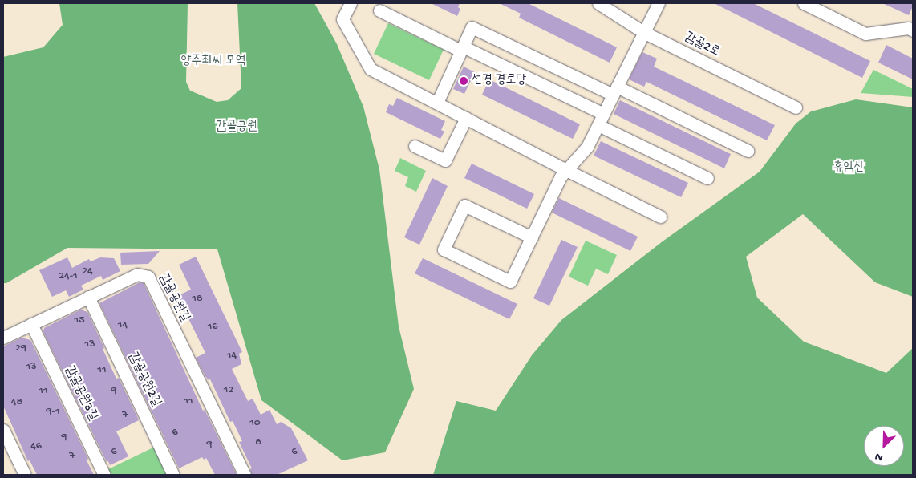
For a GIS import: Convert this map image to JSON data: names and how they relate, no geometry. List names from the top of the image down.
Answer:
{
  "streets": {
    "street": [
      "감골2로",
      "감골공원길",
      "감골공원2길",
      "감골공원3길"
    ]
  },
  "crossings": [
    ["감골공원길", "감골공원2길"],
    ["감골공원길", "감골공원3길"]
  ],
  "parks": ["양주최씨 모역", "감골공원", "휴암산"],
  "places": ["선경 경로당"],
  "house_numbers": [
    "24",
    "24-1",
    "18",
    "15",
    "14",
    "16",
    "13",
    "29",
    "14",
    "13",
    "11",
    "12",
    "11",
    "9",
    "11",
    "48",
    "9-1",
    "7",
    "10",
    "6",
    "9",
    "8",
    "9",
    "46",
    "6",
    "6",
    "7"
  ],
  "north": "bottom left"
}
